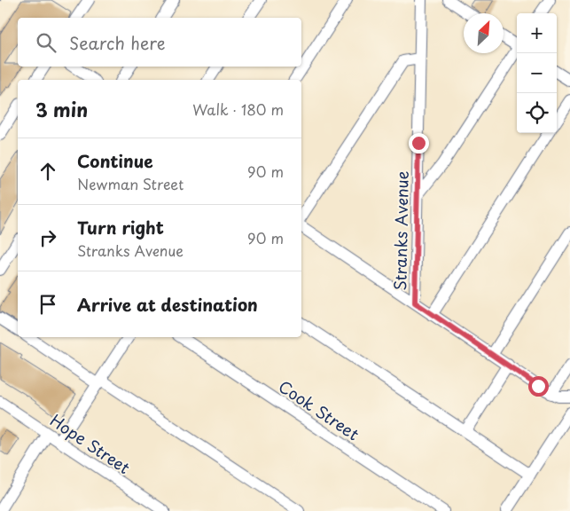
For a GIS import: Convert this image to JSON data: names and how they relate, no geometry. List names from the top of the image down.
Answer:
{
  "streets": {
    "street": ["Stranks Avenue", "Cook Street", "Hope Street"]
  },
  "north": "top right",
  "page": {
    "map_buttons": ["+", "−"],
    "search": "Search here",
    "heading": ["3 min", "Walk · 180 m"],
    "list": [
      ["Continue", "Newman Street", "90 m"],
      ["Turn right", "Stranks Avenue", "90 m"],
      "Arrive at destination"
    ]
  }
}
